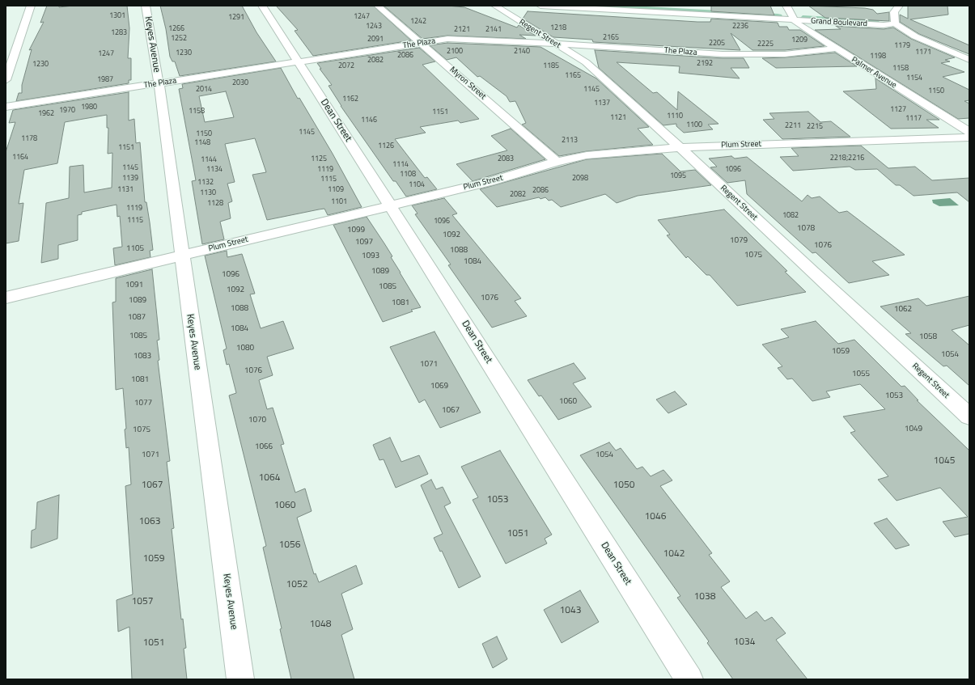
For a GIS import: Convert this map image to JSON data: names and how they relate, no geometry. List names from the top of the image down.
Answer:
{
  "streets": {
    "street": [
      "Grand Boulevard",
      "Regent Street",
      "The Plaza",
      "Keyes Avenue",
      "Palmer Avenue",
      "Myron Street",
      "Dean Street",
      "Plum Street"
    ]
  },
  "crossings": [
    ["Grand Boulevard", "Palmer Avenue"],
    ["Regent Street", "The Plaza"],
    ["Regent Street", "Plum Street"],
    ["The Plaza", "Keyes Avenue"],
    ["The Plaza", "Palmer Avenue"],
    ["The Plaza", "Myron Street"],
    ["The Plaza", "Dean Street"],
    ["Keyes Avenue", "Plum Street"],
    ["Myron Street", "Plum Street"],
    ["Dean Street", "Plum Street"]
  ],
  "house_numbers": [
    "1301",
    "1247",
    "1291",
    "1242",
    "1243",
    "2236",
    "1218",
    "1266",
    "2121",
    "2141",
    "1283",
    "2165",
    "1252",
    "2091",
    "1209",
    "2205",
    "2225",
    "1179",
    "2100",
    "2140",
    "1171",
    "1230",
    "1247",
    "2086",
    "1198",
    "2082",
    "2192",
    "1230",
    "2072",
    "1185",
    "1158",
    "1165",
    "1154",
    "1987",
    "2030",
    "2014",
    "1145",
    "1150",
    "1162",
    "1137",
    "1980",
    "1127",
    "1970",
    "1158",
    "1151",
    "1962",
    "1110",
    "1121",
    "1117",
    "1146",
    "1100",
    "2211",
    "2215",
    "1145",
    "1150",
    "1178",
    "2113",
    "1148",
    "1126",
    "1151",
    "1164",
    "2218;2216",
    "1125",
    "2083",
    "1144",
    "1114",
    "1145",
    "1134",
    "1119",
    "1096",
    "1108",
    "1095",
    "1139",
    "2098",
    "1115",
    "1132",
    "1104",
    "1131",
    "1109",
    "2086",
    "1130",
    "2082",
    "1101",
    "1128",
    "1119",
    "1082",
    "1115",
    "1096",
    "1078",
    "1099",
    "1092",
    "1079",
    "1097",
    "1076",
    "1105",
    "1088",
    "1075",
    "1093",
    "1084",
    "1089",
    "1096",
    "1091",
    "1085",
    "1092",
    "1076",
    "1089",
    "1081",
    "1088",
    "1062",
    "1087",
    "1084",
    "1085",
    "1058",
    "1080",
    "1059",
    "1054",
    "1083",
    "1071",
    "1076",
    "1055",
    "1081",
    "1069",
    "1053",
    "1060",
    "1077",
    "1067",
    "1070",
    "1049",
    "1075",
    "1066",
    "1071",
    "1054",
    "1045",
    "1064",
    "1067",
    "1050",
    "1053",
    "1060",
    "1046",
    "1063",
    "1051",
    "1056",
    "1042",
    "1059",
    "1052",
    "1038",
    "1057",
    "1043",
    "1048",
    "1034",
    "1051"
  ]
}
